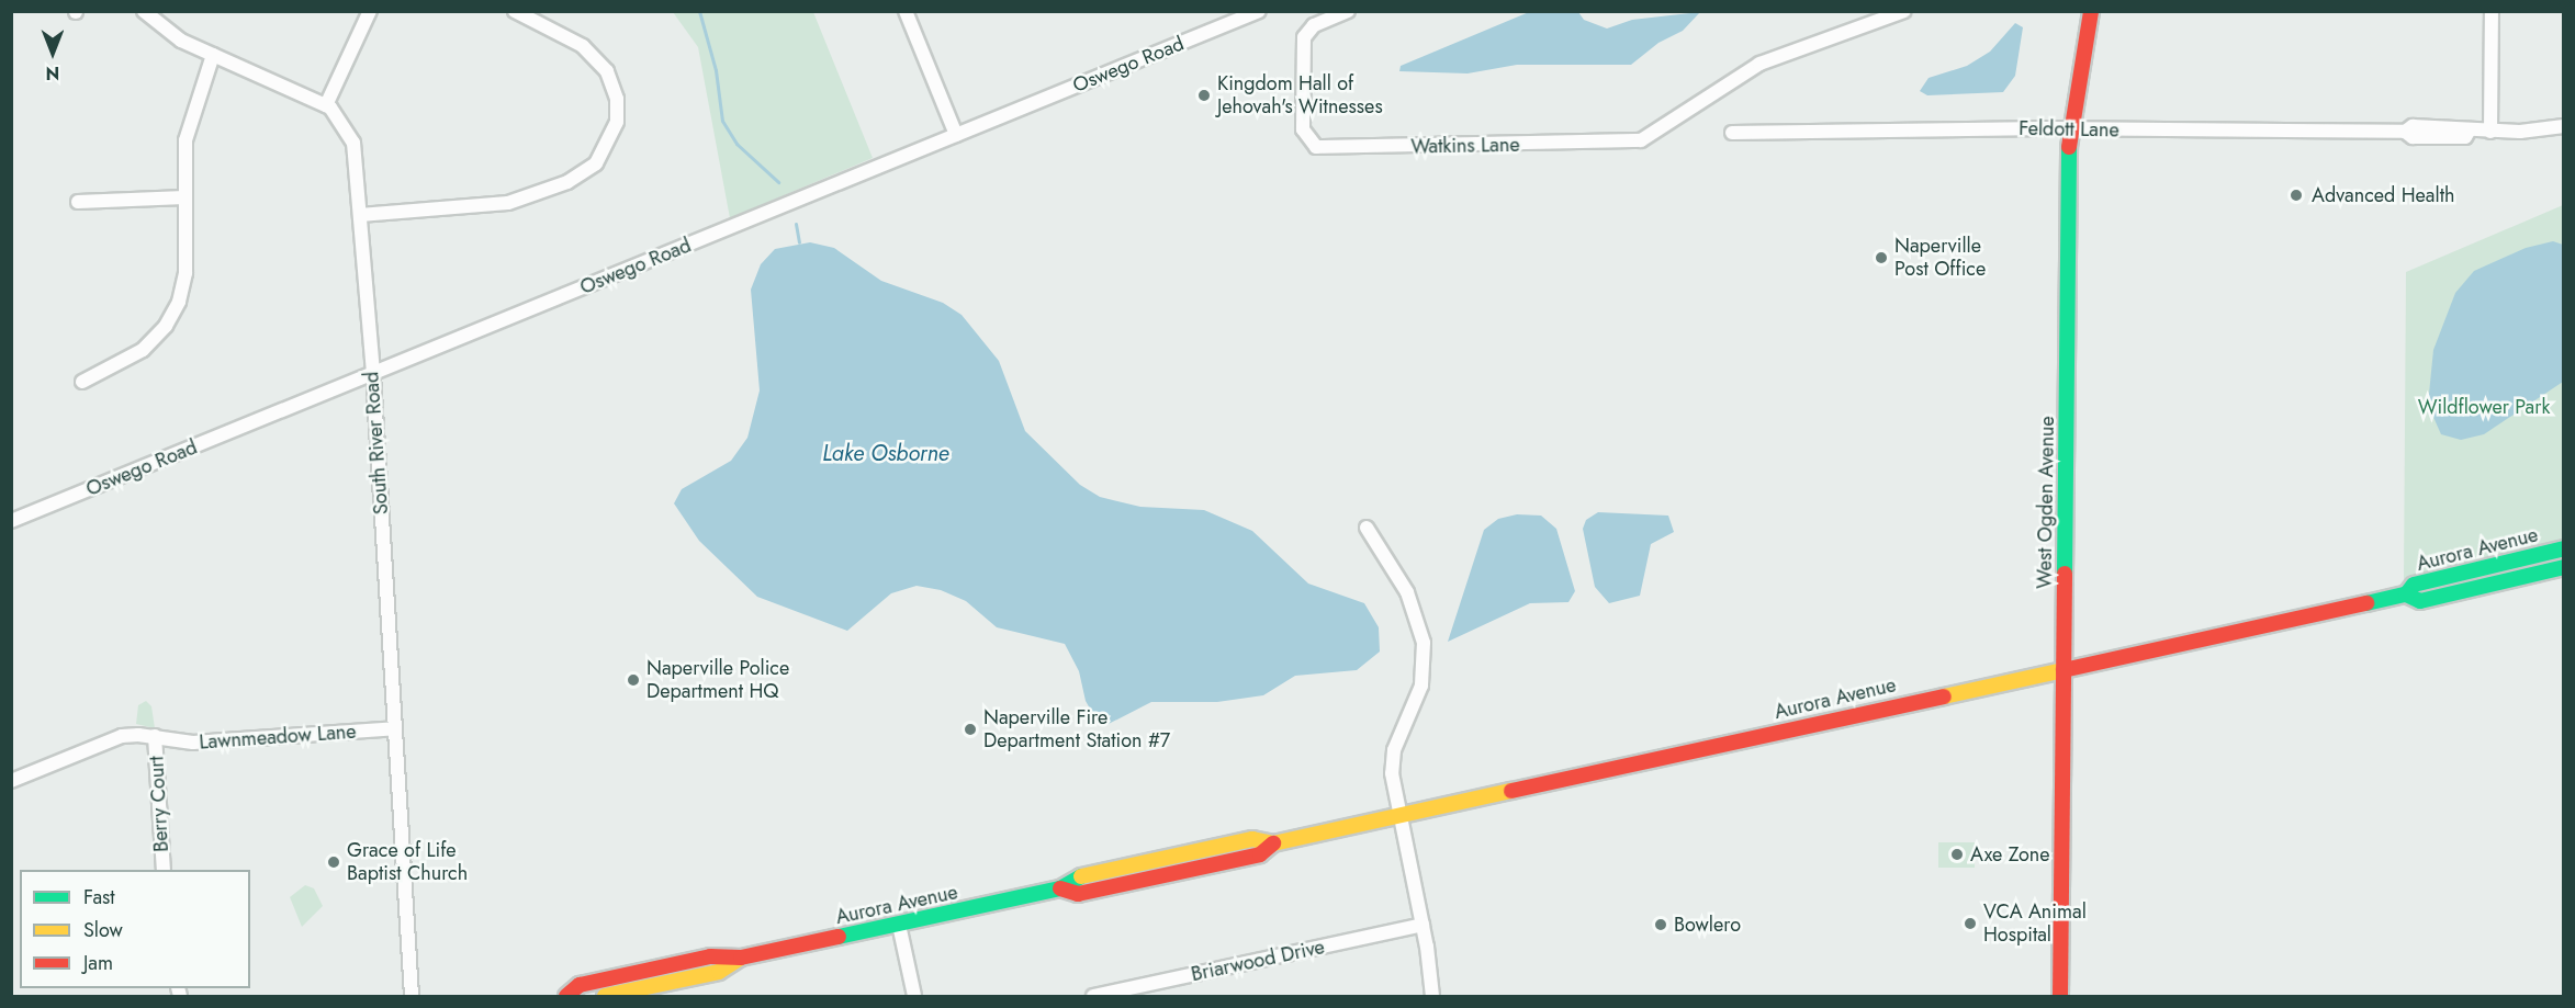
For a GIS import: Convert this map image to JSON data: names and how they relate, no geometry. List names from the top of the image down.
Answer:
{
  "streets": {
    "main road": ["West Ogden Avenue", "Aurora Avenue"],
    "street": [
      "Oswego Road",
      "Feldott Lane",
      "Watkins Lane",
      "South River Road",
      "Lawnmeadow Lane",
      "Berry Court",
      "Briarwood Drive"
    ]
  },
  "crossings": [
    ["Oswego Road", "South River Road"],
    ["Feldott Lane", "West Ogden Avenue"],
    ["South River Road", "Lawnmeadow Lane"],
    ["West Ogden Avenue", "Aurora Avenue"],
    ["Lawnmeadow Lane", "Berry Court"]
  ],
  "water": ["Lake Osborne"],
  "parks": ["Wildflower Park"],
  "places": [
    "Kingdom Hall of Jehovah's Witnesses",
    "Advanced Health",
    "Naperville Post Office",
    "Naperville Police Department HQ",
    "Naperville Fire Department Station #7",
    "Axe Zone",
    "Grace of Life Baptist Church",
    "VCA Animal Hospital",
    "Bowlero"
  ],
  "legend": ["Fast", "Slow", "Jam"],
  "north": "bottom"
}
